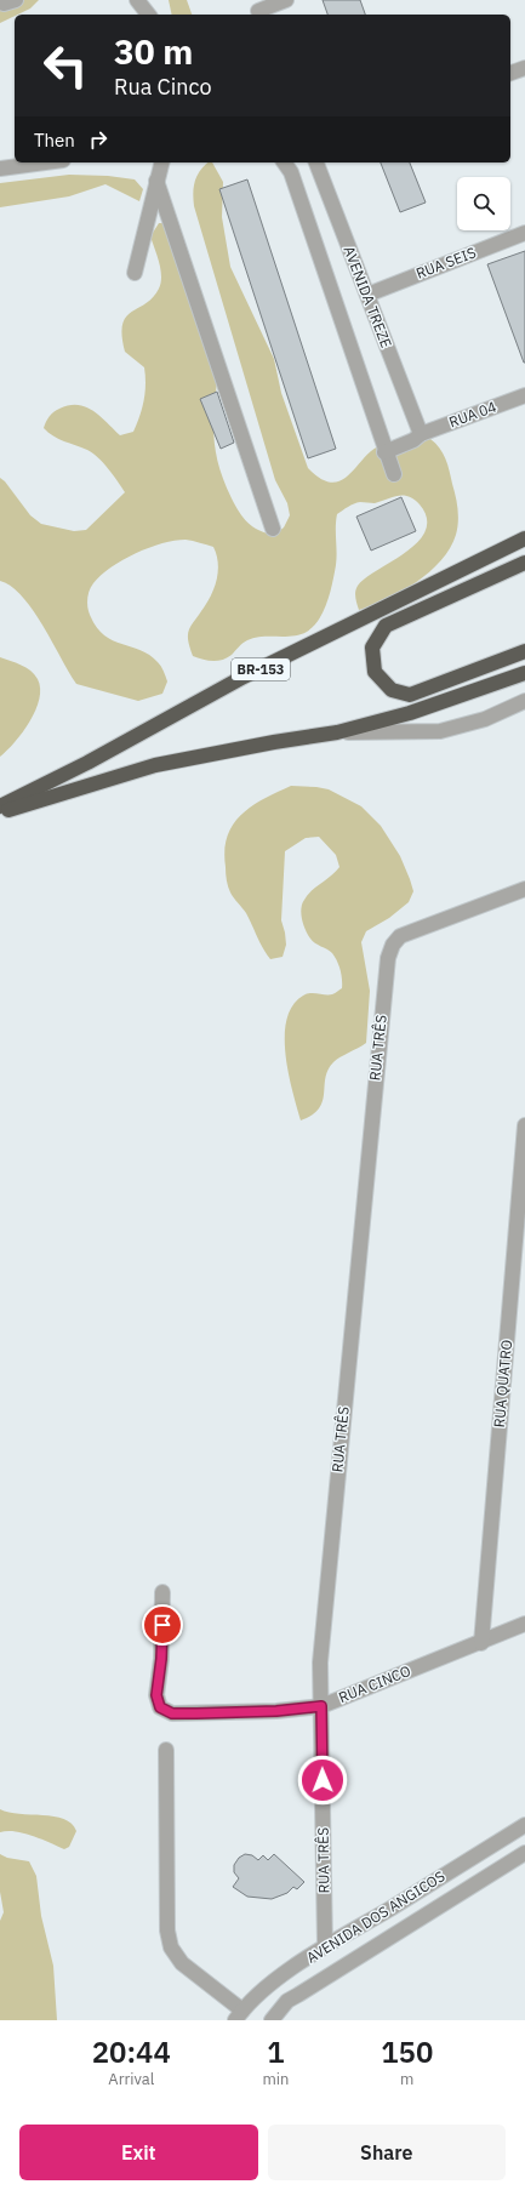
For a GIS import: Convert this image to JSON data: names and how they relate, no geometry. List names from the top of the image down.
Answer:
{
  "streets": {
    "highway": ["BR-153"],
    "street": [
      "RUA SEIS",
      "AVENIDA TREZE",
      "RUA 04",
      "RUA TRÊS",
      "RUA QUATRO",
      "RUA CINCO",
      "AVENIDA DOS ANGICOS"
    ]
  },
  "crossings": [
    ["RUA SEIS", "AVENIDA TREZE"],
    ["AVENIDA TREZE", "RUA 04"],
    ["RUA TRÊS", "RUA CINCO"],
    ["RUA TRÊS", "AVENIDA DOS ANGICOS"],
    ["RUA QUATRO", "RUA CINCO"]
  ],
  "page": {
    "turn": ["30 m", "Rua Cinco"],
    "then": "Then",
    "eta": [
      "20:44",
      "Arrival",
      "1",
      "min",
      "150",
      "m"
    ],
    "buttons": ["Exit", "Share"]
  }
}
